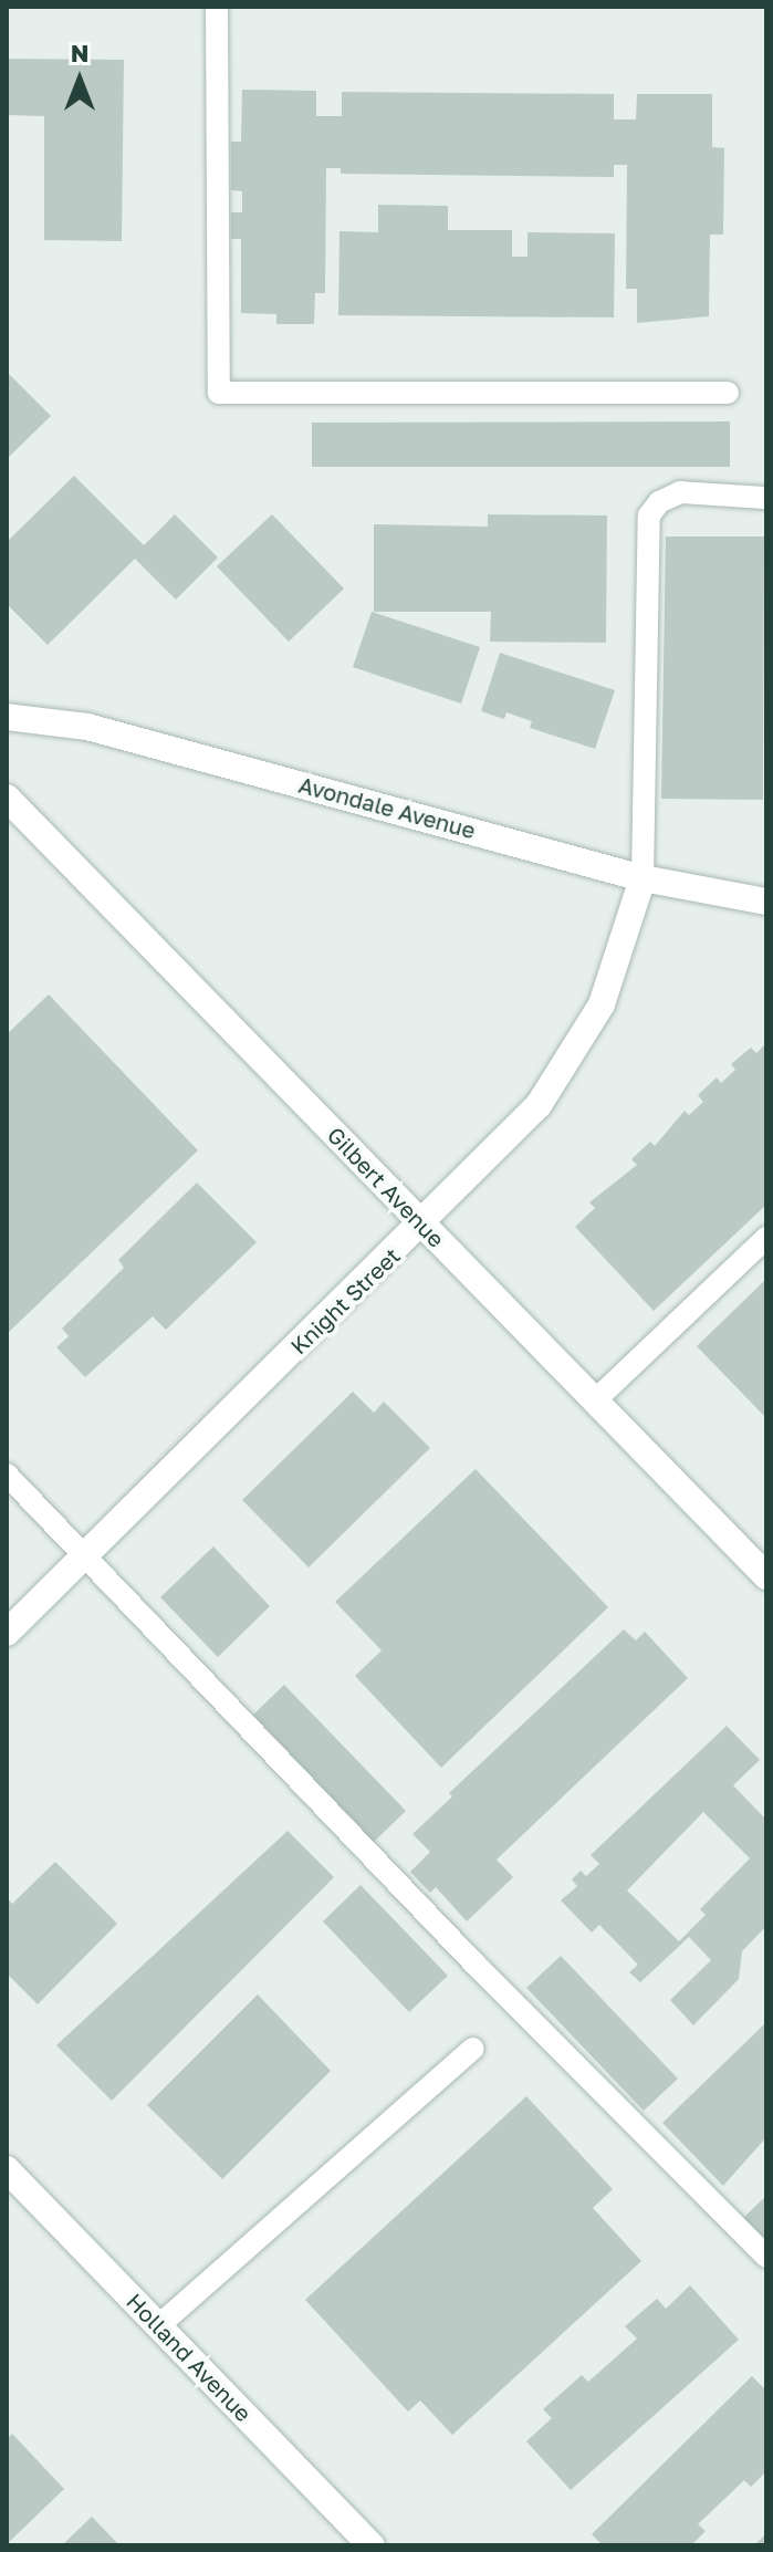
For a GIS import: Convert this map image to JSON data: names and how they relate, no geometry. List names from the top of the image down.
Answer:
{
  "streets": {
    "street": [
      "Avondale Avenue",
      "Gilbert Avenue",
      "Knight Street",
      "Holland Avenue"
    ]
  },
  "crossings": [
    ["Avondale Avenue", "Knight Street"],
    ["Gilbert Avenue", "Knight Street"]
  ],
  "north": "top"
}
